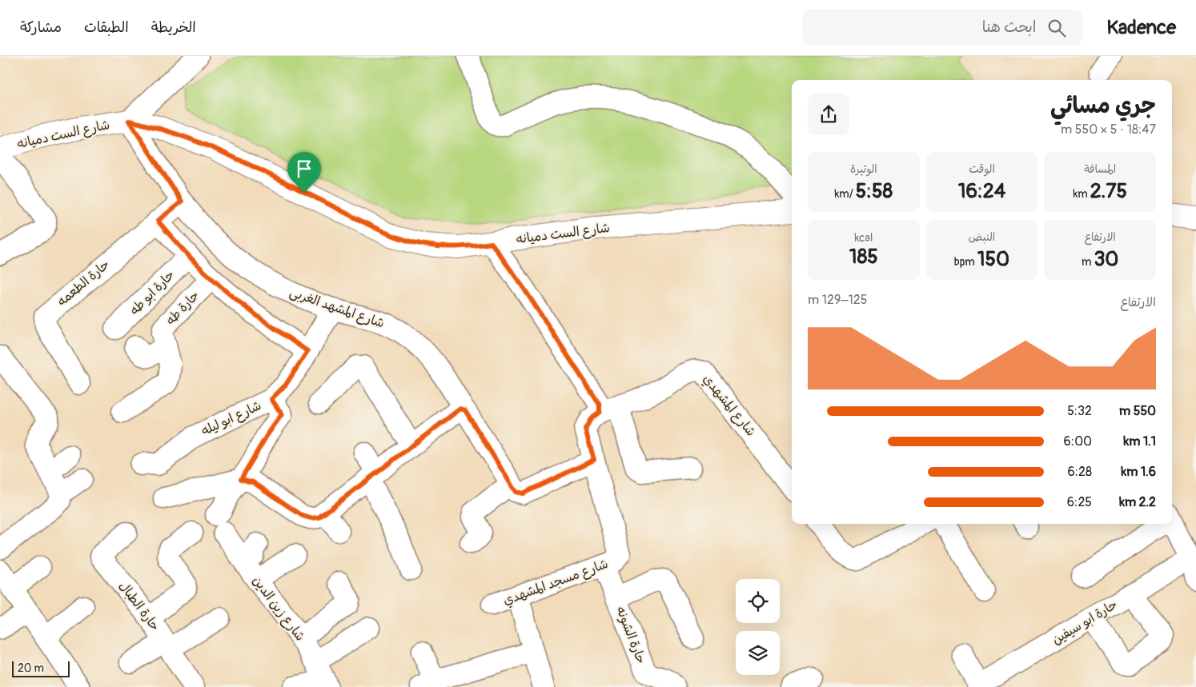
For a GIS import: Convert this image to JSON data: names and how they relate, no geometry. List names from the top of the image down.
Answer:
{
  "streets": {
    "street": [
      "شارع الست دميانه",
      "حارة الطعمه",
      "حارة ابو طه",
      "حارة طه",
      "شارع المشهد الغربى",
      "شارع المشهدي",
      "شارع ابو ليله",
      "شارع مسجد المشهدي",
      "حارة الطبال",
      "شارع زين الدين",
      "حارة ابو سيفين",
      "حارة الشونه"
    ]
  },
  "crossings": [
    ["شارع الست دميانه", "شارع المشهد الغربى"],
    ["حارة الطعمه", "شارع المشهد الغربى"],
    ["شارع المشهد الغربى", "شارع ابو ليله"],
    ["شارع المشهدي", "شارع مسجد المشهدي"],
    ["شارع مسجد المشهدي", "حارة الشونه"]
  ],
  "scale_bar": "20 m",
  "page": {
    "header": "Kadence",
    "search": "ابحث هنا",
    "nav": ["الخريطة", "الطبقات", "مشاركة"],
    "heading": ["جري مسائي", "18:47 · 5 × 550 m"],
    "stats": [
      ["المسافة", "2.75 km"],
      ["الوقت", "16:24"],
      ["الوتيرة", "5:58 /km"],
      ["الارتفاع", "30 m"],
      ["النبض", "150 bpm"],
      ["kcal", "185"]
    ],
    "chart": ["الارتفاع", "125–129 m"],
    "list": [
      {
        "name": "550 m",
        "note": "5:32"
      },
      {
        "name": "1.1 km",
        "note": "6:00"
      },
      {
        "name": "1.6 km",
        "note": "6:28"
      },
      {
        "name": "2.2 km",
        "note": "6:25"
      }
    ],
    "scale": "20 m"
  }
}
